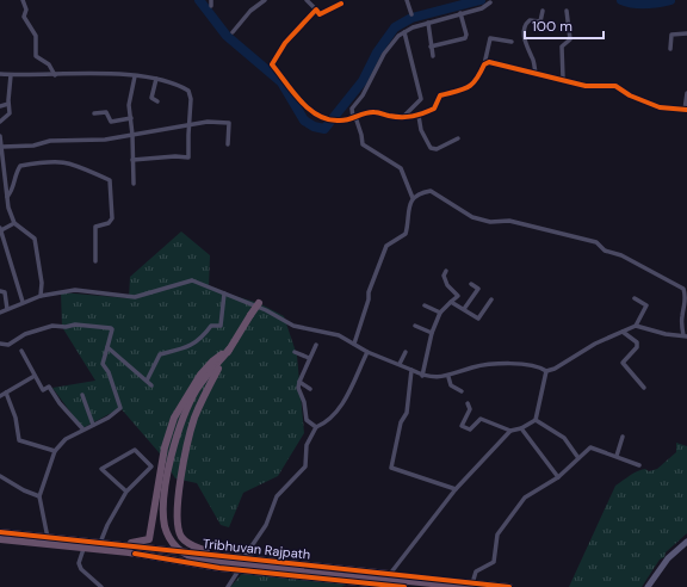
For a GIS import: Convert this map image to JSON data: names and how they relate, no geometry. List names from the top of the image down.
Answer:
{
  "streets": {
    "highway": ["Tribhuvan Rajpath"]
  },
  "scale_bar": "100 m"
}
